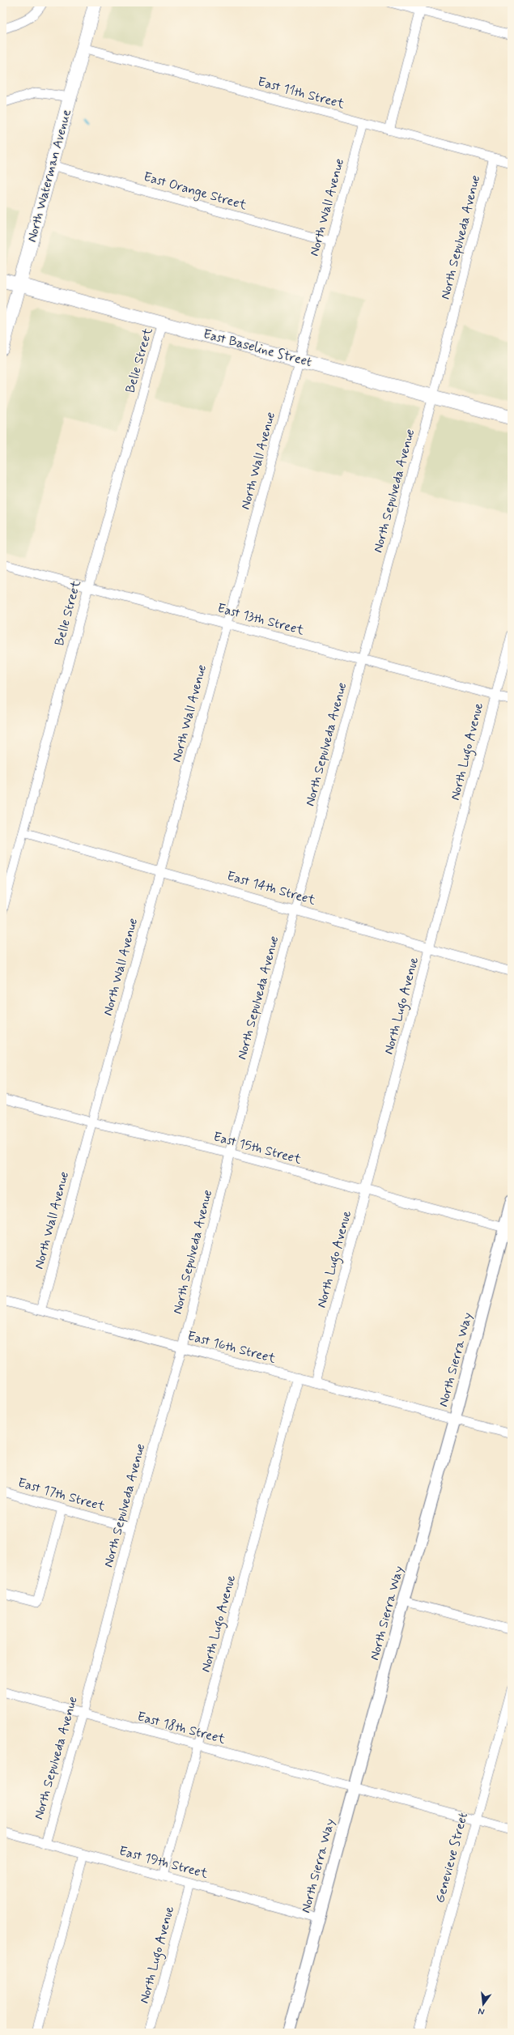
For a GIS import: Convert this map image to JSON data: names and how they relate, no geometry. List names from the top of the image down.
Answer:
{
  "streets": {
    "main road": ["North Waterman Avenue", "East Baseline Street"],
    "street": [
      "East 11th Street",
      "East Orange Street",
      "North Wall Avenue",
      "North Sepulveda Avenue",
      "Belle Street",
      "East 13th Street",
      "North Lugo Avenue",
      "East 14th Street",
      "East 15th Street",
      "East 16th Street",
      "North Sierra Way",
      "East 17th Street",
      "East 18th Street",
      "Genevieve Street",
      "East 19th Street"
    ]
  },
  "crossings": [
    ["East 11th Street", "North Waterman Avenue"],
    ["East 11th Street", "North Wall Avenue"],
    ["East 11th Street", "North Sepulveda Avenue"],
    ["North Waterman Avenue", "East Orange Street"],
    ["North Waterman Avenue", "East Baseline Street"],
    ["East Orange Street", "North Wall Avenue"],
    ["North Wall Avenue", "East Baseline Street"],
    ["North Wall Avenue", "East 13th Street"],
    ["North Wall Avenue", "East 14th Street"],
    ["North Wall Avenue", "East 15th Street"],
    ["North Wall Avenue", "East 16th Street"],
    ["North Sepulveda Avenue", "East Baseline Street"],
    ["North Sepulveda Avenue", "East 13th Street"],
    ["North Sepulveda Avenue", "East 14th Street"],
    ["North Sepulveda Avenue", "East 15th Street"],
    ["North Sepulveda Avenue", "East 16th Street"],
    ["North Sepulveda Avenue", "East 17th Street"],
    ["North Sepulveda Avenue", "East 18th Street"],
    ["North Sepulveda Avenue", "East 19th Street"],
    ["East Baseline Street", "Belle Street"],
    ["Belle Street", "East 13th Street"],
    ["Belle Street", "East 14th Street"],
    ["East 13th Street", "North Lugo Avenue"],
    ["North Lugo Avenue", "East 14th Street"],
    ["North Lugo Avenue", "East 15th Street"],
    ["North Lugo Avenue", "East 16th Street"],
    ["North Lugo Avenue", "East 18th Street"],
    ["North Lugo Avenue", "East 19th Street"],
    ["East 15th Street", "North Sierra Way"],
    ["East 16th Street", "North Sierra Way"],
    ["North Sierra Way", "East 18th Street"],
    ["North Sierra Way", "East 19th Street"],
    ["East 18th Street", "Genevieve Street"]
  ],
  "north": "bottom"
}
